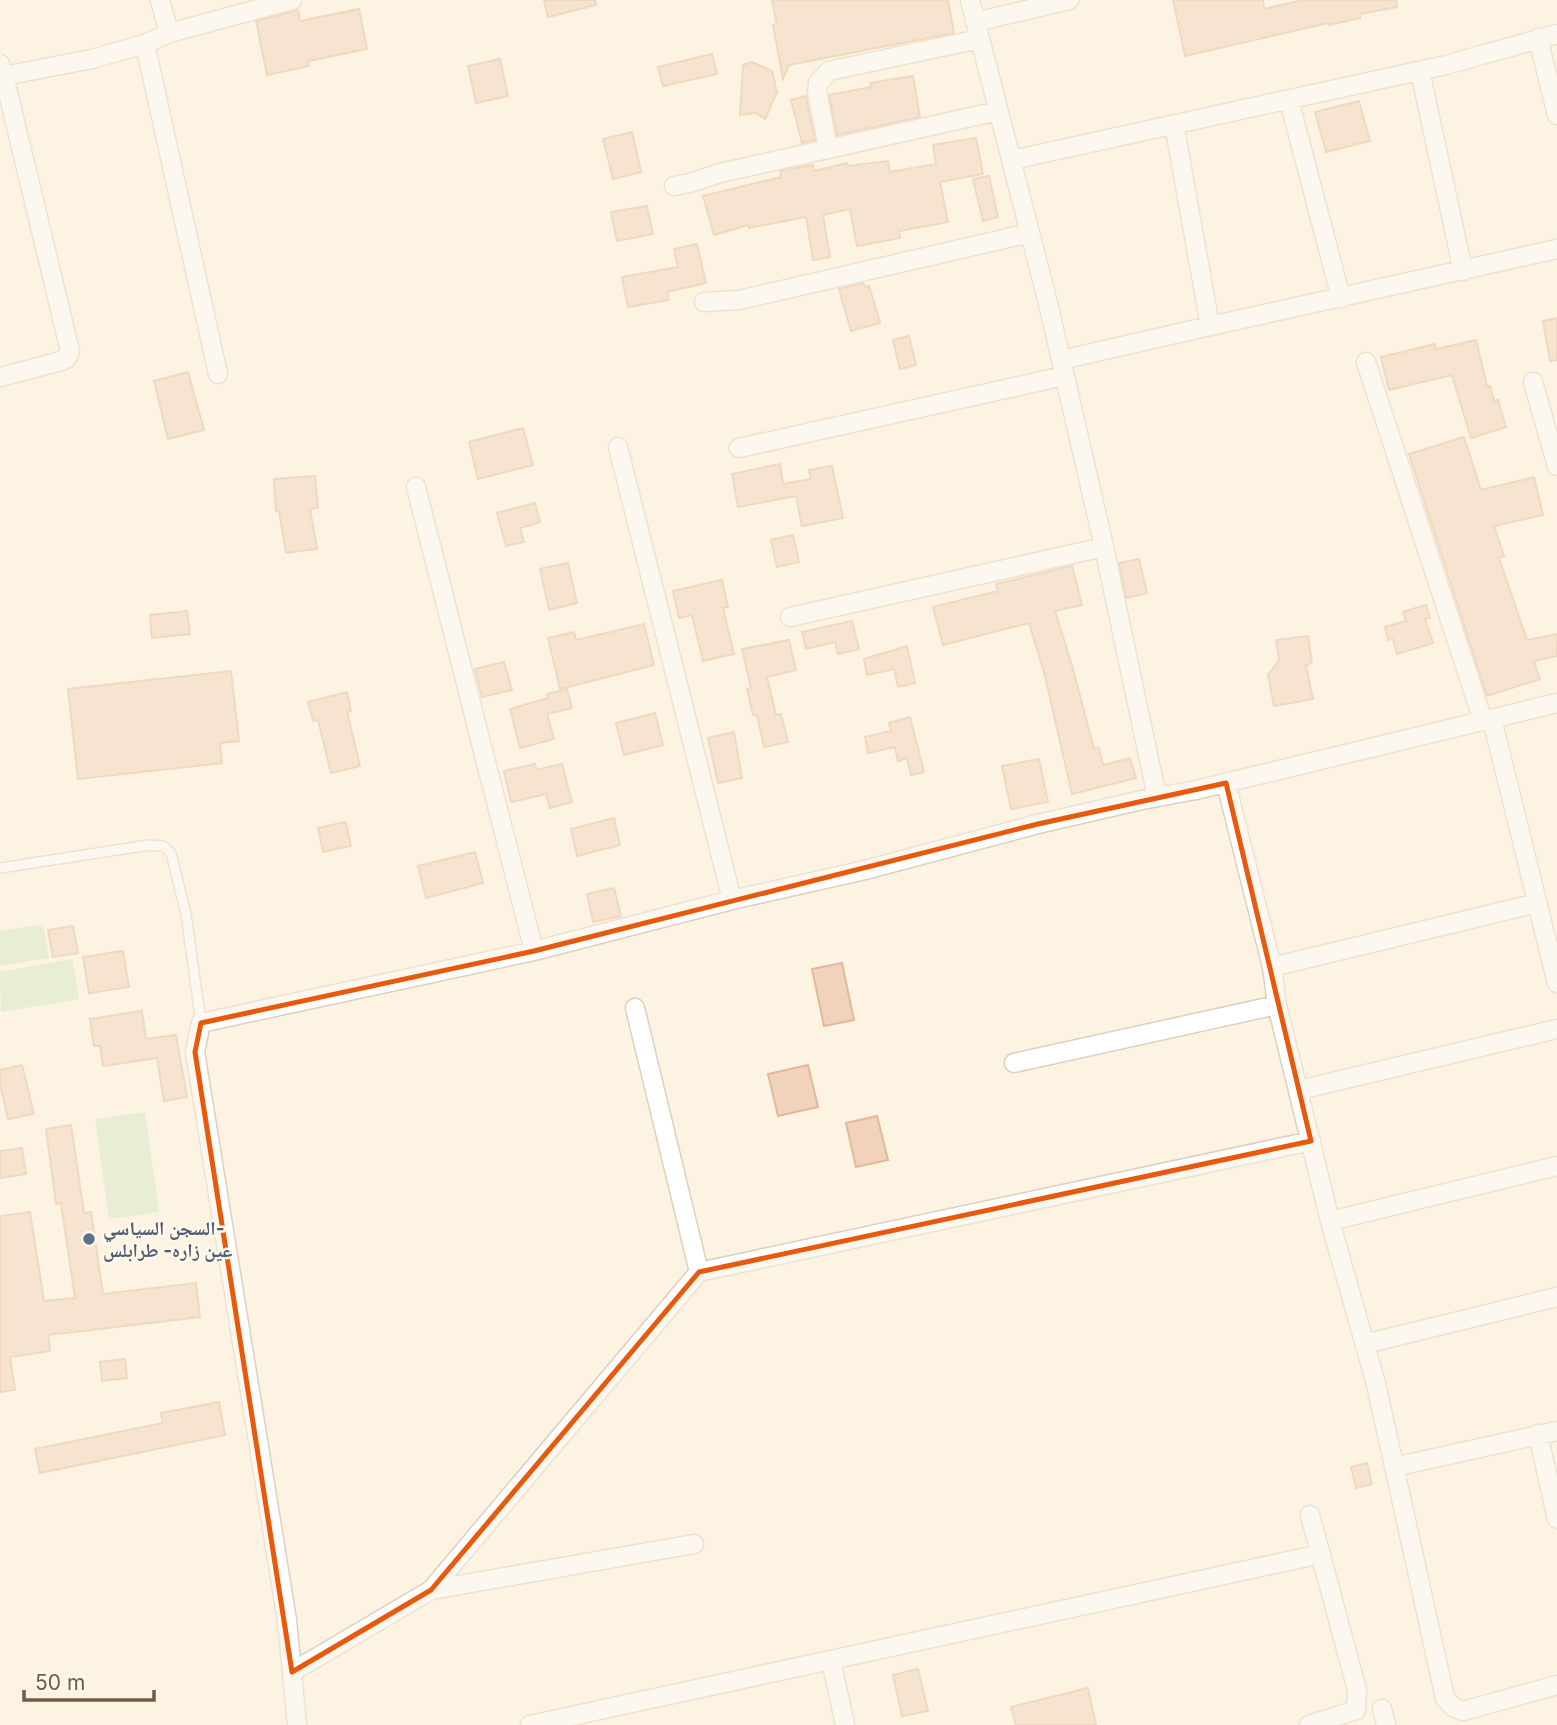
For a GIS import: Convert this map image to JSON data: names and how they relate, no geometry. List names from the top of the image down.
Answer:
{
  "places": ["السجن السياسي- عين زاره- طرابلس"],
  "scale_bar": "50 m"
}
